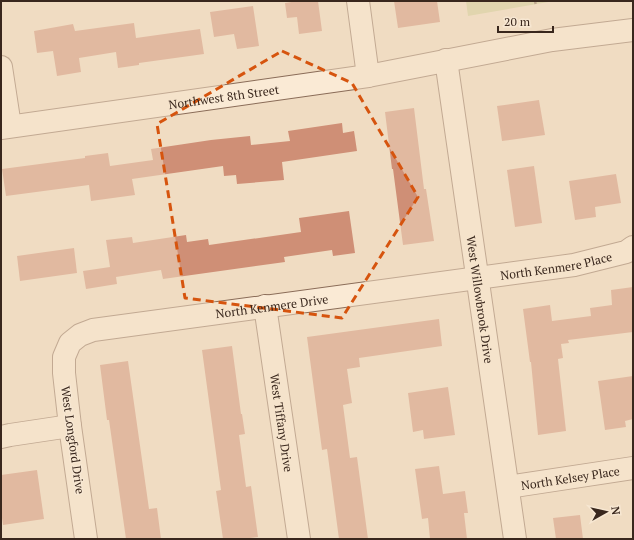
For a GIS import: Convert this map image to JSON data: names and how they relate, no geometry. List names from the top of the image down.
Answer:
{
  "streets": {
    "street": [
      "Northwest 8th Street",
      "North Kenmere Place",
      "West Willowbrook Drive",
      "North Kenmere Drive",
      "West Tiffany Drive",
      "West Longford Drive",
      "North Kelsey Place"
    ]
  },
  "crossings": [
    ["Northwest 8th Street", "West Willowbrook Drive"],
    ["North Kenmere Place", "West Willowbrook Drive"],
    ["North Kenmere Place", "North Kenmere Drive"],
    ["West Willowbrook Drive", "North Kenmere Drive"],
    ["West Willowbrook Drive", "North Kelsey Place"],
    ["North Kenmere Drive", "West Tiffany Drive"],
    ["North Kenmere Drive", "West Longford Drive"]
  ],
  "scale_bar": "20 m",
  "north": "right"
}
